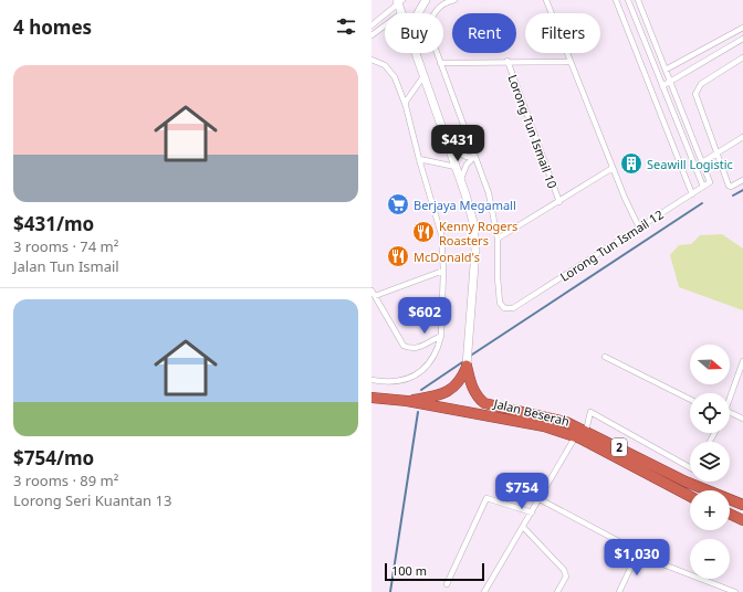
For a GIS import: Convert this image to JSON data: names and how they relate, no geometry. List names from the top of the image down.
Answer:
{
  "streets": {
    "highway": ["Jalan Beserah", "2"],
    "street": ["Lorong Tun Ismail 10", "Lorong Tun Ismail 12"]
  },
  "crossings": [
    ["Jalan Beserah", "2"]
  ],
  "places": {
    "building": ["Seawill Logistic"],
    "supermarket": ["Berjaya Megamall"],
    "restaurant": ["Kenny Rogers Roasters", "McDonald's"]
  },
  "scale_bar": "100 m",
  "north": "right",
  "page": {
    "heading": "4 homes",
    "chip": ["Buy", "Rent", "Filters"],
    "list": [
      {
        "name": "$431/mo",
        "note": "3 rooms · 74 m² · Jalan Tun Ismail"
      },
      {
        "name": "$754/mo",
        "note": "3 rooms · 89 m² · Lorong Seri Kuantan 13"
      }
    ],
    "price": [
      "$431",
      "$602",
      "$754",
      "$1,030"
    ],
    "map_buttons": ["+", "−"],
    "scale": "100 m"
  }
}
